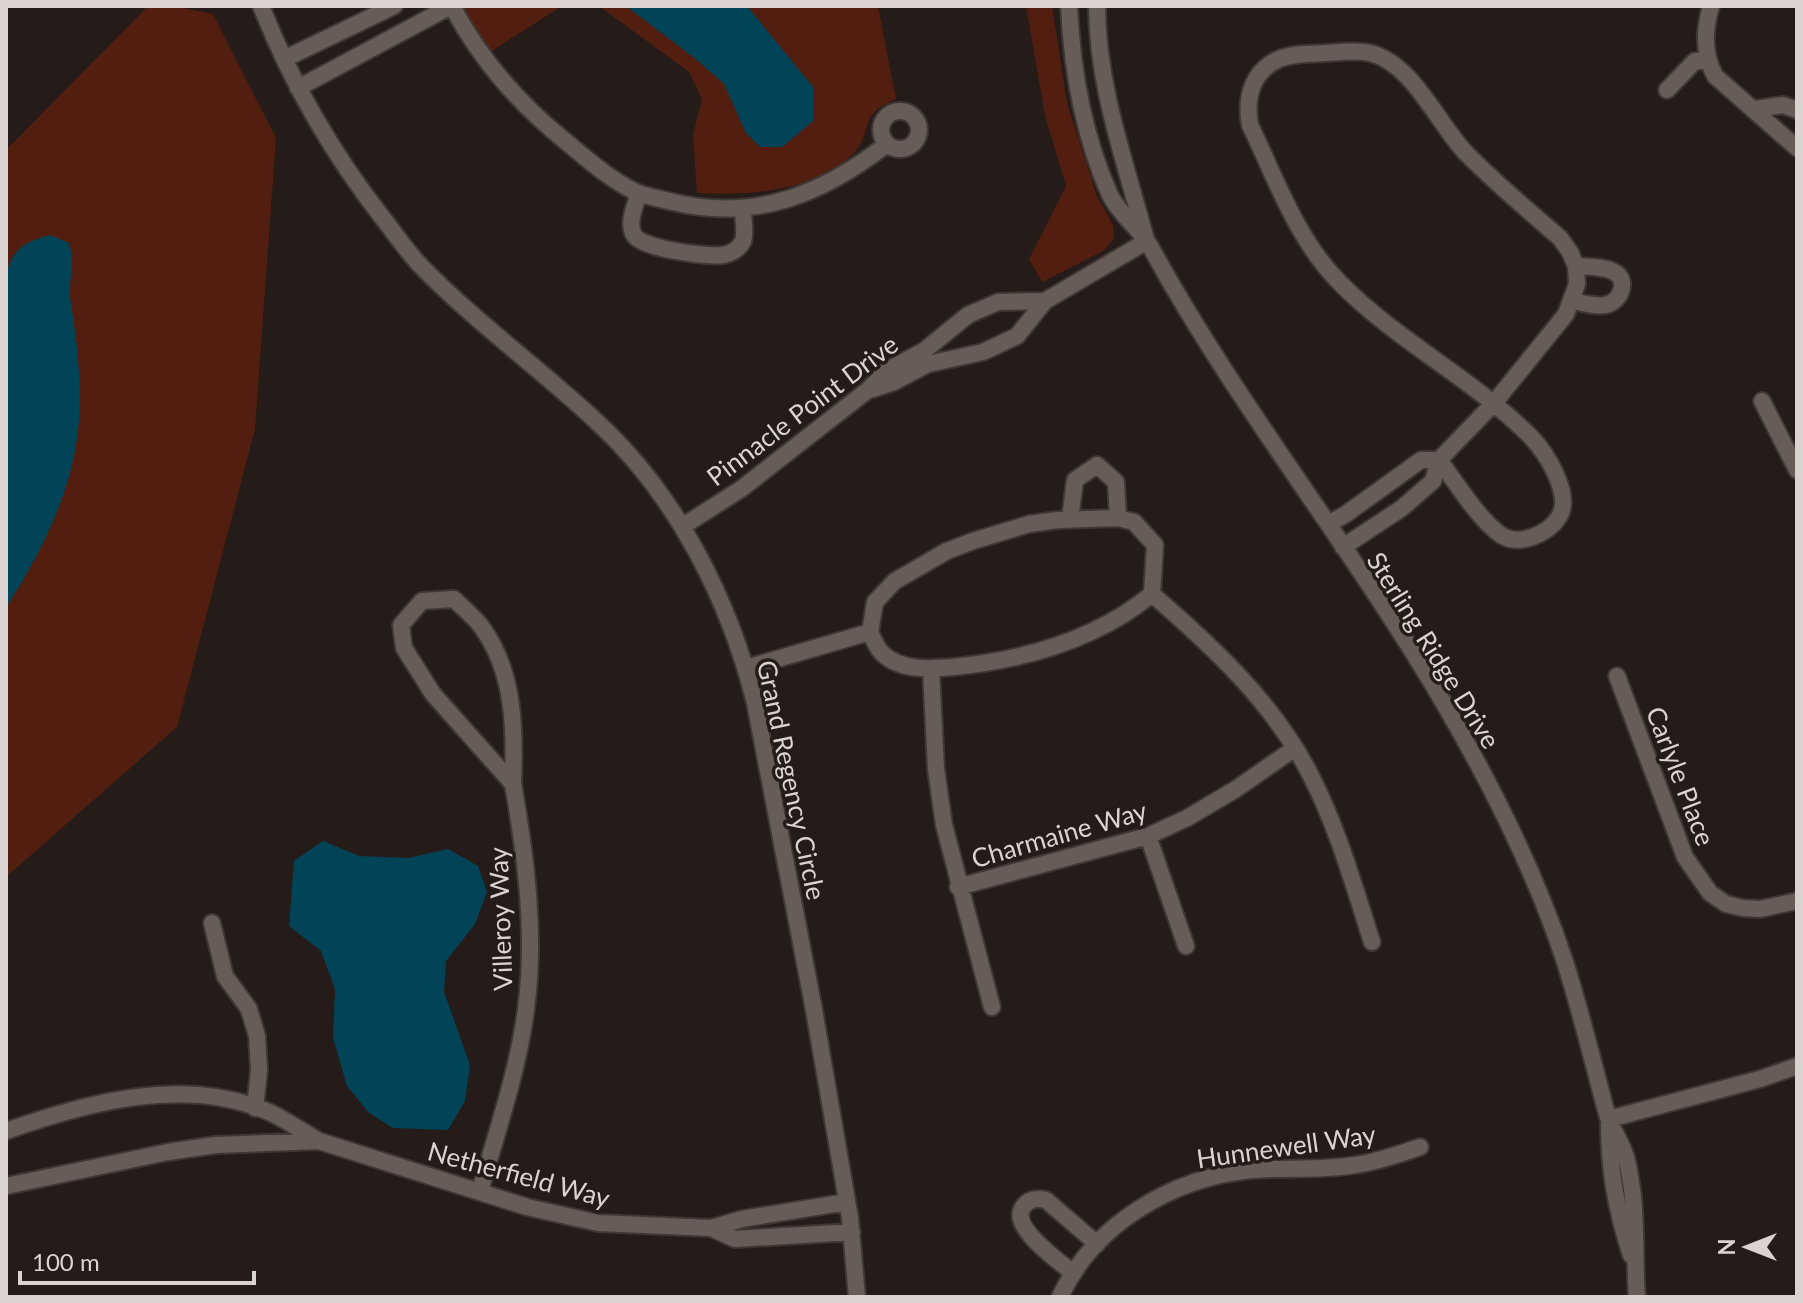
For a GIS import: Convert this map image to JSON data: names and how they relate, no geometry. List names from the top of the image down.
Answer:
{
  "streets": {
    "street": [
      "Pinnacle Point Drive",
      "Sterling Ridge Drive",
      "Carlyle Place",
      "Grand Regency Circle",
      "Charmaine Way",
      "Villeroy Way",
      "Hunnewell Way",
      "Netherfield Way"
    ]
  },
  "crossings": [
    ["Pinnacle Point Drive", "Sterling Ridge Drive"],
    ["Pinnacle Point Drive", "Grand Regency Circle"],
    ["Grand Regency Circle", "Netherfield Way"],
    ["Villeroy Way", "Netherfield Way"]
  ],
  "scale_bar": "100 m",
  "north": "left"
}
